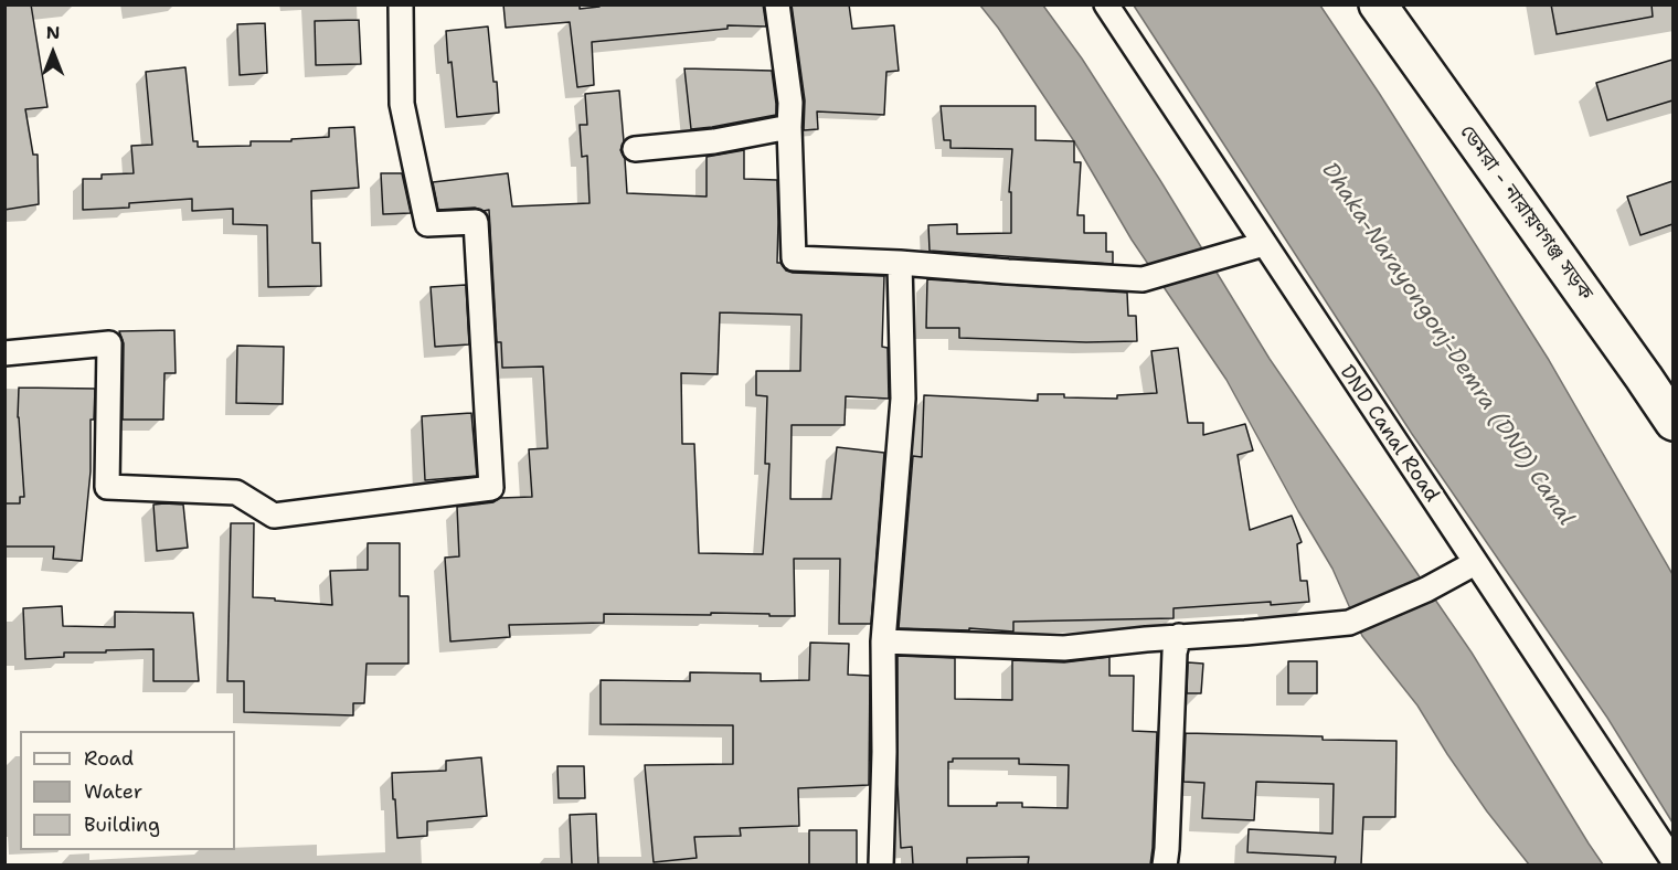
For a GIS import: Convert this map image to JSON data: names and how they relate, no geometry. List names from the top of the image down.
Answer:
{
  "streets": {
    "main road": ["ডেমরা - নারায়ণগঞ্জ সড়ক"],
    "street": ["DND Canal Road"]
  },
  "water": ["Dhaka-Narayongonj-Demra (DND) Canal"],
  "legend": ["Road", "Water", "Building"],
  "north": "top"
}
